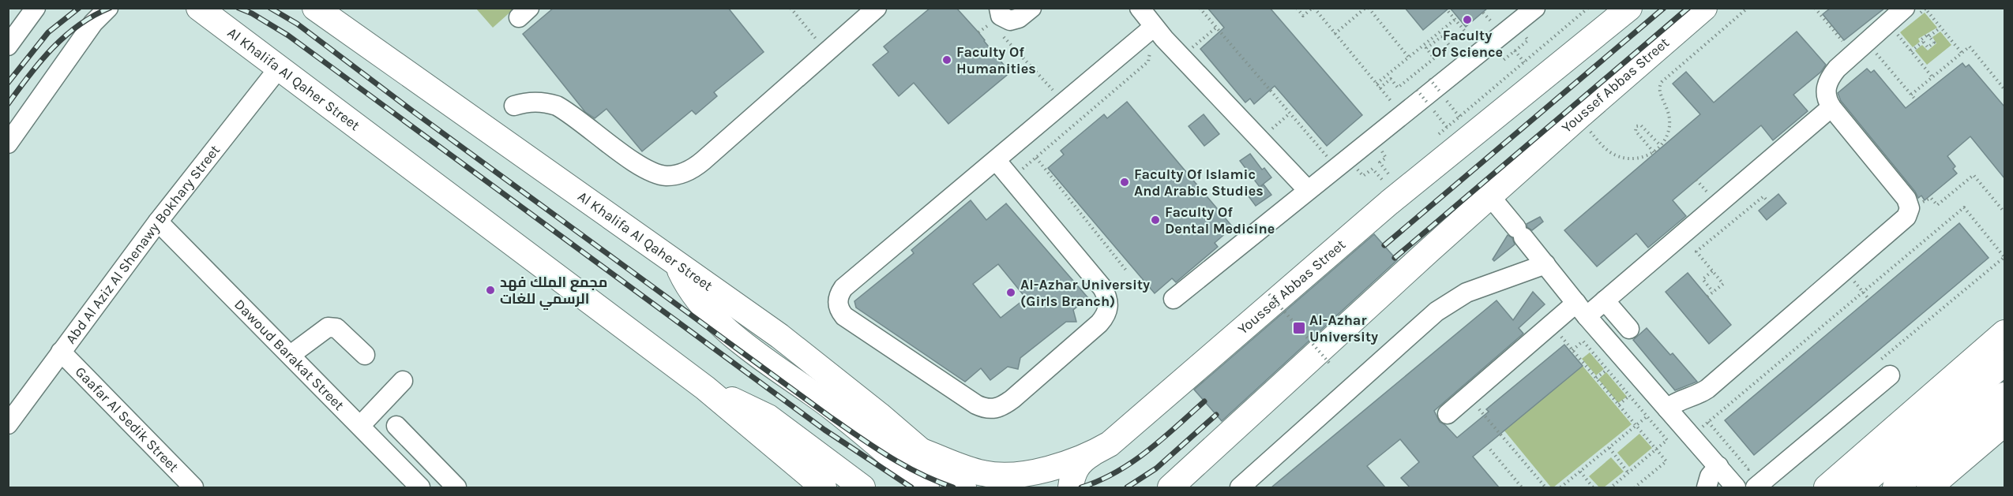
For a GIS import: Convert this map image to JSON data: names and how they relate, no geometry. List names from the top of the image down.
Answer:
{
  "streets": {
    "main road": ["Al Khalifa Al Qaher Street", "Youssef Abbas Street"],
    "street": ["Abd Al Aziz Al Shenawy Bokhary Street", "Dawoud Barakat Street", "Gaafar Al Sedik Street"]
  },
  "crossings": [
    ["Al Khalifa Al Qaher Street", "Youssef Abbas Street"],
    ["Al Khalifa Al Qaher Street", "Abd Al Aziz Al Shenawy Bokhary Street"],
    ["Abd Al Aziz Al Shenawy Bokhary Street", "Dawoud Barakat Street"],
    ["Abd Al Aziz Al Shenawy Bokhary Street", "Gaafar Al Sedik Street"]
  ],
  "places": {
    "other": [
      "Faculty Of Science",
      "Faculty Of Humanities",
      "Faculty Of Islamic And Arabic Studies",
      "Faculty Of Dental Medicine",
      "مجمع الملك فهد الرسمي للغات",
      "Al-Azhar University (Girls Branch)"
    ],
    "transit": ["Al-Azhar University"]
  }
}
